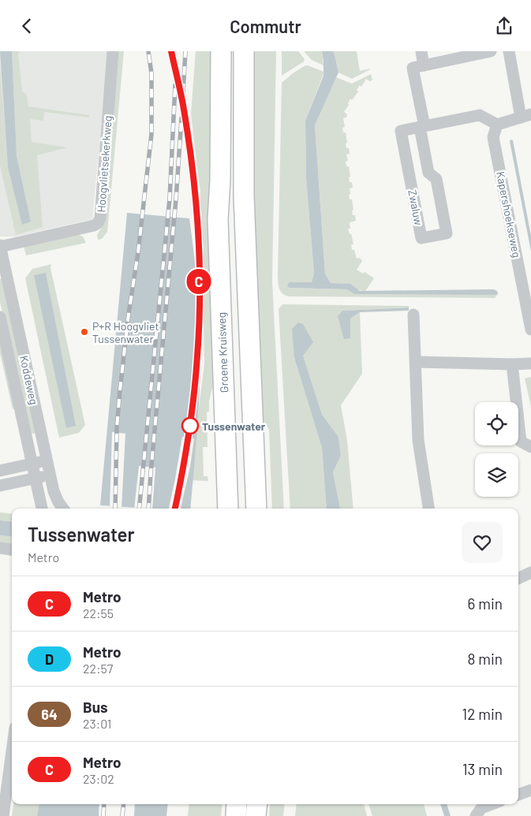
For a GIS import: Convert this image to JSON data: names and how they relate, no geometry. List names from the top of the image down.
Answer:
{
  "streets": {
    "main road": ["Groene Kruisweg"],
    "street": [
      "Hoogvlietsekerkweg",
      "Zwaluw",
      "Kapershoekseweg",
      "Koddeweg"
    ]
  },
  "crossings": [
    ["Hoogvlietsekerkweg", "Koddeweg"],
    ["Zwaluw", "Kapershoekseweg"]
  ],
  "places": ["P+R Hoogvliet Tussenwater", "Tussenwater"],
  "lines": ["metro line C"],
  "page": {
    "header": "Commutr",
    "on_map": "C",
    "heading": ["Tussenwater", "Metro"],
    "list": [
      {
        "mark": "C",
        "name": "Metro",
        "note": "22:55",
        "value": "6 min"
      },
      {
        "mark": "D",
        "name": "Metro",
        "note": "22:57",
        "value": "8 min"
      },
      {
        "mark": "64",
        "name": "Bus",
        "note": "23:01",
        "value": "12 min"
      },
      {
        "mark": "C",
        "name": "Metro",
        "note": "23:02",
        "value": "13 min"
      }
    ]
  }
}
